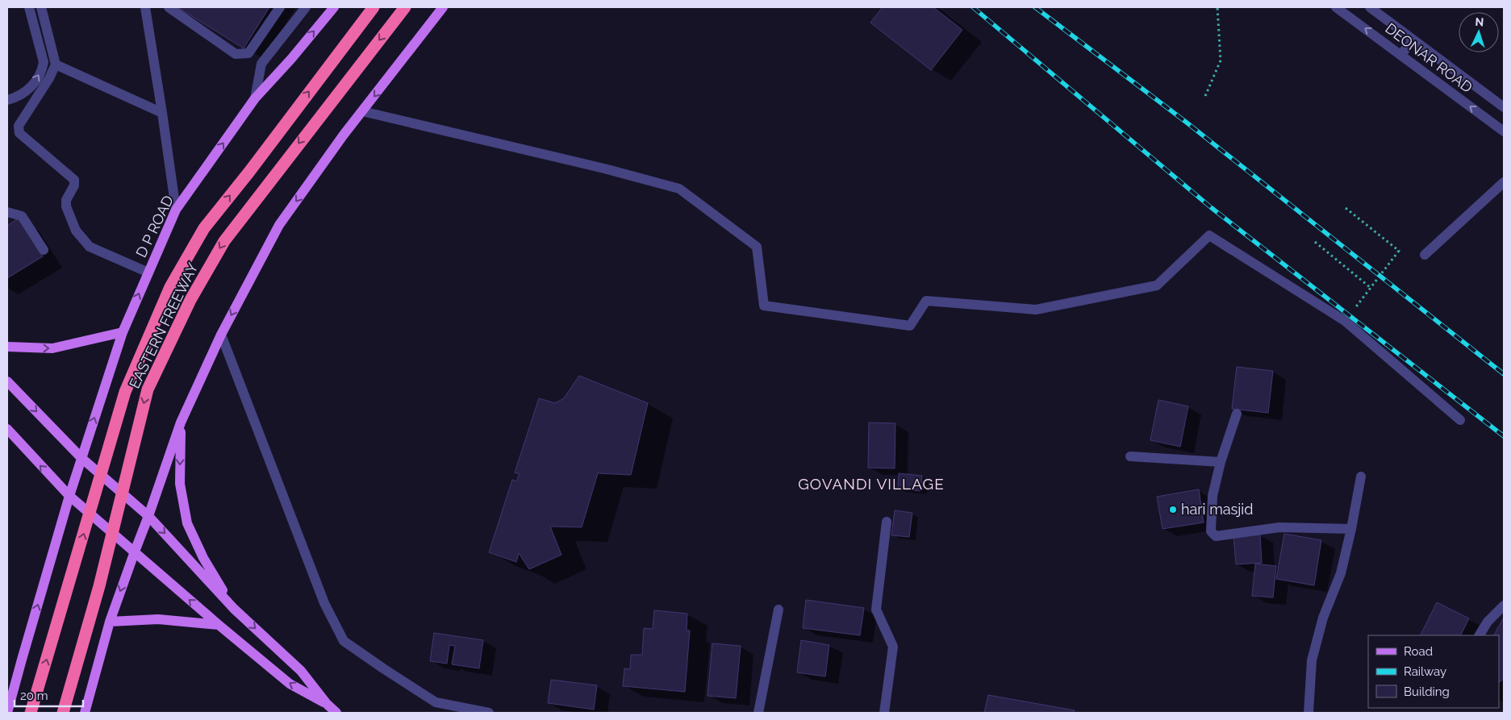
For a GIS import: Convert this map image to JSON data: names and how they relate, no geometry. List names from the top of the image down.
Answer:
{
  "streets": {
    "highway": ["EASTERN FREEWAY"],
    "main road": ["D P ROAD"],
    "street": ["DEONAR ROAD"]
  },
  "districts": ["GOVANDI VILLAGE"],
  "places": ["hari masjid"],
  "legend": ["Road", "Railway", "Building"],
  "scale_bar": "20 m",
  "north": "top"
}
